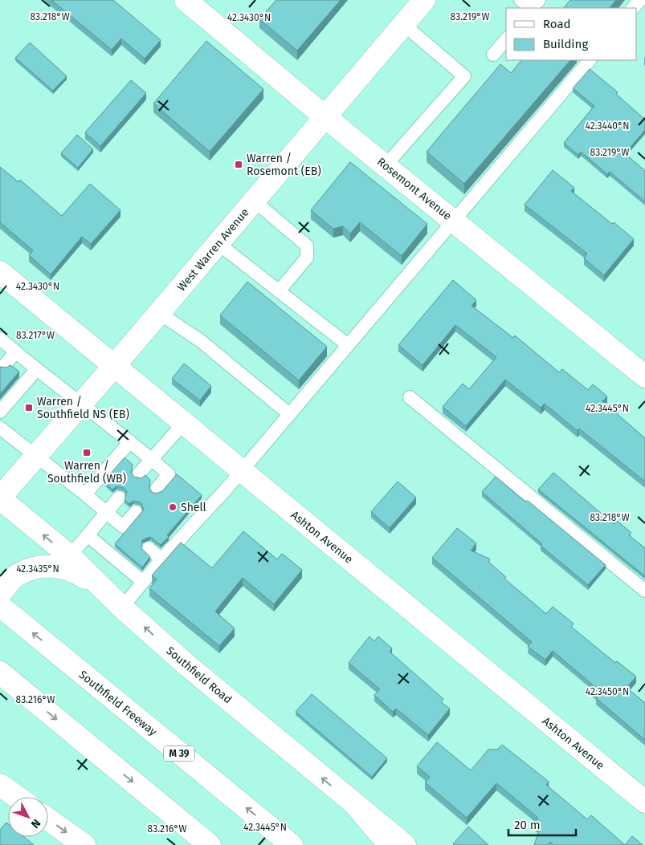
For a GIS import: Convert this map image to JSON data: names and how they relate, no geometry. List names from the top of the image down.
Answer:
{
  "streets": {
    "main road": [
      "Rosemont Avenue",
      "West Warren Avenue",
      "Ashton Avenue",
      "Southfield Road",
      "Southfield Freeway",
      "M 39"
    ]
  },
  "crossings": [
    ["Rosemont Avenue", "West Warren Avenue"],
    ["West Warren Avenue", "Ashton Avenue"],
    ["West Warren Avenue", "Southfield Road"]
  ],
  "places": {
    "transit": ["Warren / Rosemont (EB)", "Warren / Southfield NS (EB)", "Warren / Southfield (WB)"],
    "other": ["Shell"]
  },
  "legend": ["Road", "Building"],
  "scale_bar": "20 m",
  "north": "bottom right",
  "coordinates": [
    "83.218°W",
    "83.219°W",
    "42.3430°N",
    "42.3440°N",
    "83.217°W",
    "42.3445°N",
    "42.3435°N",
    "42.3450°N",
    "83.216°W"
  ]
}
